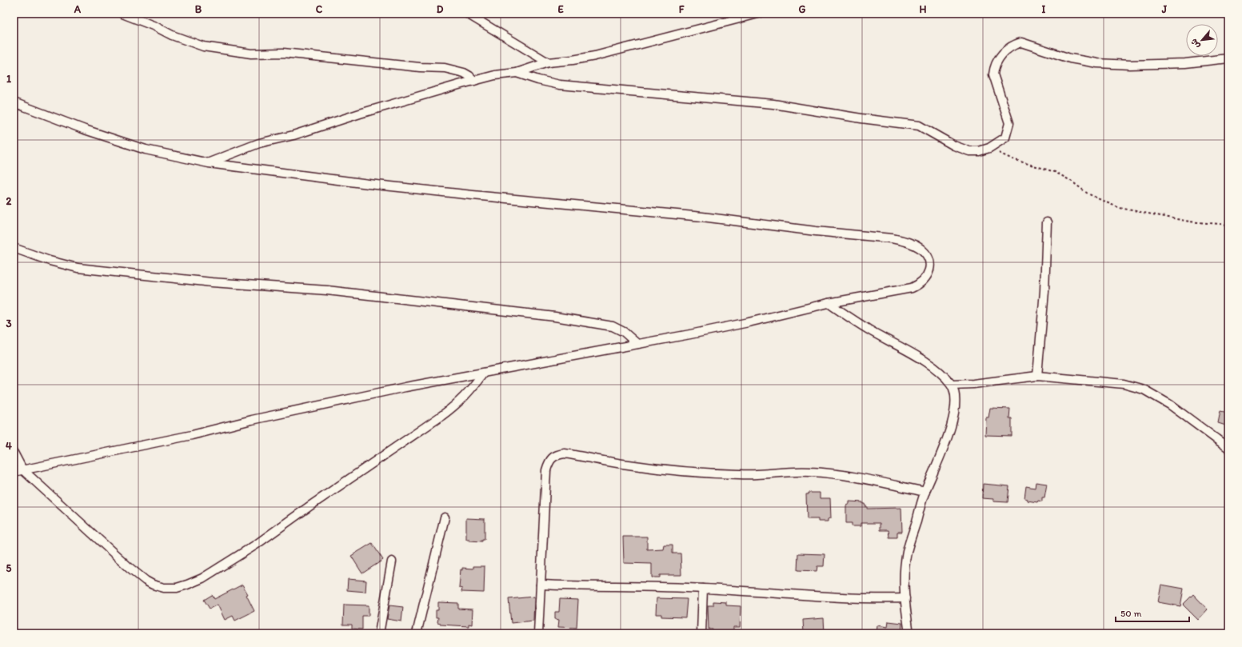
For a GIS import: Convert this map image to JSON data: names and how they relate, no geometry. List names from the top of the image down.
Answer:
{
  "scale_bar": "50 m",
  "north": "bottom left",
  "grid": {
    "columns": [
      "A",
      "B",
      "C",
      "D",
      "E",
      "F",
      "G",
      "H",
      "I",
      "J"
    ],
    "rows": [
      "1",
      "2",
      "3",
      "4",
      "5"
    ]
  }
}
